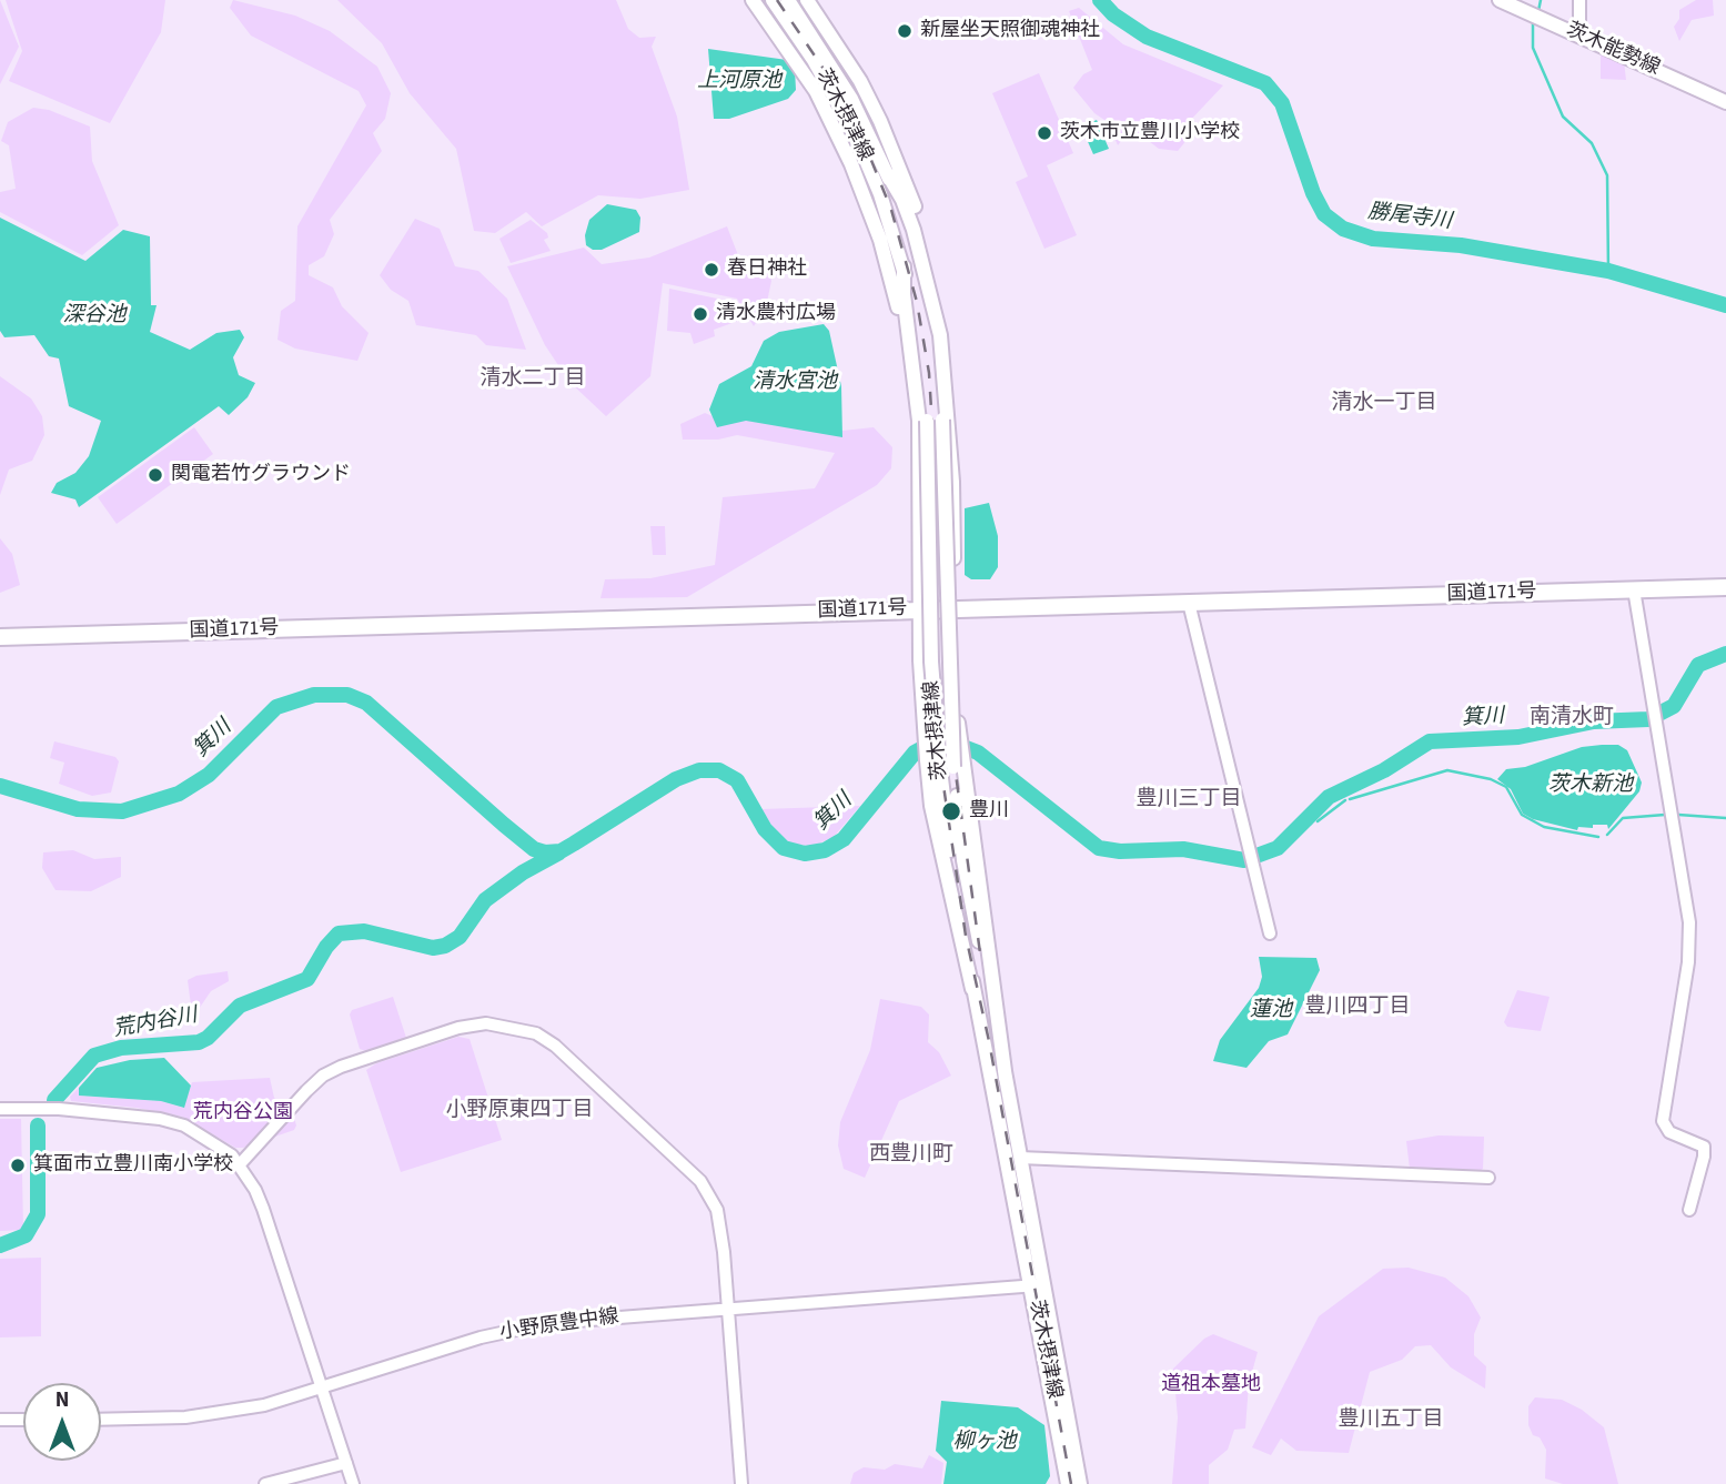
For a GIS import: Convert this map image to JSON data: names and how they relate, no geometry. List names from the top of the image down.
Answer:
{
  "streets": {
    "highway": ["国道171号"],
    "main road": ["茨木能勢線", "茨木摂津線"],
    "street": ["小野原豊中線"]
  },
  "crossings": [
    ["茨木摂津線", "小野原豊中線"]
  ],
  "districts": [
    "清水二丁目",
    "清水一丁目",
    "南清水町",
    "豊川三丁目",
    "豊川四丁目",
    "小野原東四丁目",
    "西豊川町",
    "豊川五丁目"
  ],
  "water": [
    "上河原池",
    "勝尾寺川",
    "深谷池",
    "清水宮池",
    "箕川",
    "茨木新池",
    "蓮池",
    "荒内谷川",
    "柳ヶ池"
  ],
  "parks": ["荒内谷公園", "道祖本墓地"],
  "places": [
    "新屋坐天照御魂神社",
    "茨木市立豊川小学校",
    "春日神社",
    "清水農村広場",
    "関電若竹グラウンド",
    "豊川",
    "箕面市立豊川南小学校"
  ],
  "north": "top"
}
